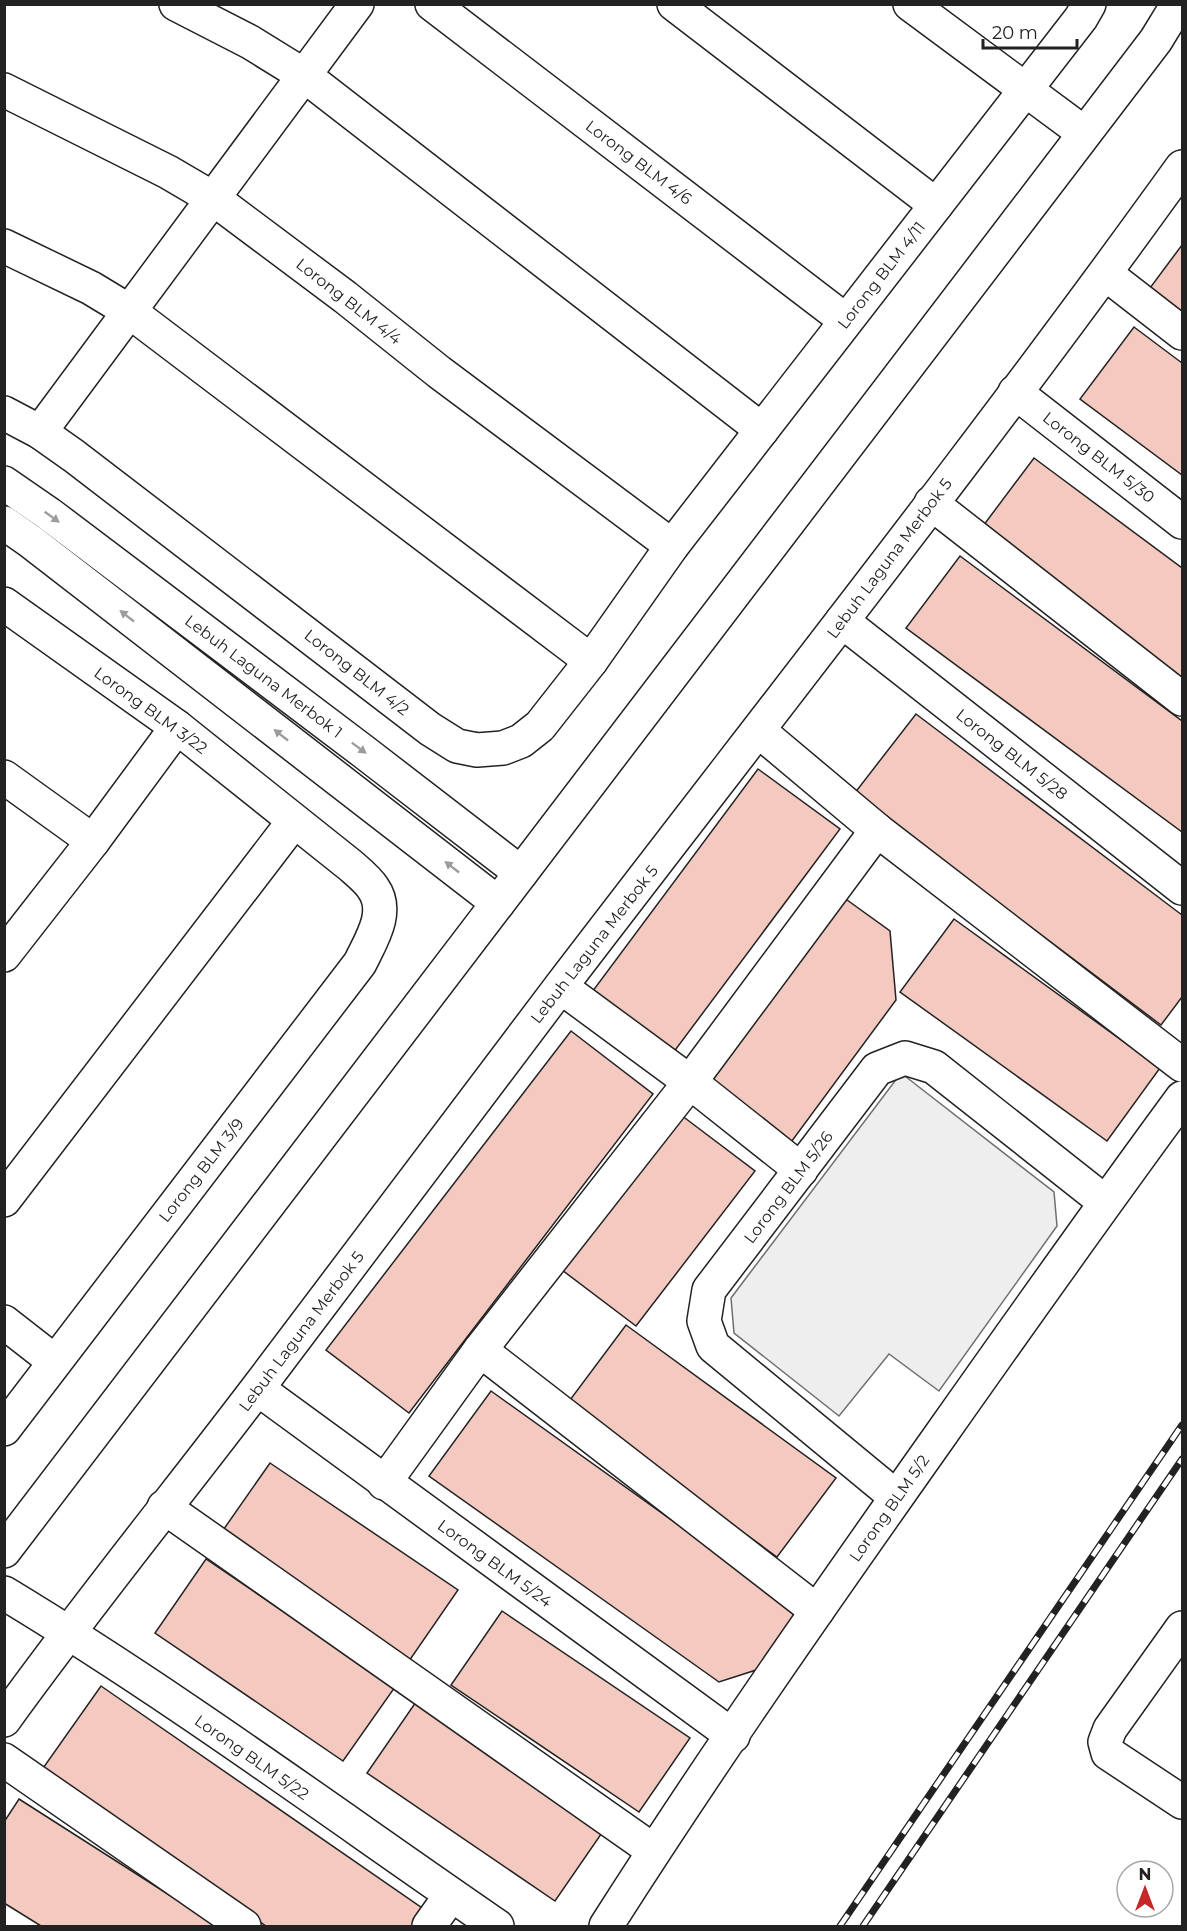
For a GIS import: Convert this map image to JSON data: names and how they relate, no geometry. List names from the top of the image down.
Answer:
{
  "streets": {
    "street": [
      "Lorong BLM 4/6",
      "Lorong BLM 4/11",
      "Lorong BLM 4/4",
      "Lorong BLM 5/30",
      "Lebuh Laguna Merbok 5",
      "Lorong BLM 4/2",
      "Lebuh Laguna Merbok 1",
      "Lorong BLM 3/22",
      "Lorong BLM 5/28",
      "Lorong BLM 3/9",
      "Lorong BLM 5/26",
      "Lorong BLM 5/2",
      "Lorong BLM 5/24",
      "Lorong BLM 5/22"
    ]
  },
  "crossings": [
    ["Lorong BLM 4/6", "Lorong BLM 4/11"],
    ["Lorong BLM 4/11", "Lorong BLM 4/4"],
    ["Lorong BLM 4/11", "Lorong BLM 4/2"],
    ["Lorong BLM 4/4", "Lorong BLM 4/2"],
    ["Lorong BLM 5/30", "Lebuh Laguna Merbok 5"],
    ["Lebuh Laguna Merbok 5", "Lorong BLM 5/28"],
    ["Lebuh Laguna Merbok 5", "Lorong BLM 5/24"],
    ["Lebuh Laguna Merbok 5", "Lorong BLM 5/22"],
    ["Lorong BLM 3/22", "Lorong BLM 3/9"],
    ["Lorong BLM 5/26", "Lorong BLM 5/2"],
    ["Lorong BLM 5/2", "Lorong BLM 5/24"]
  ],
  "scale_bar": "20 m",
  "north": "top"
}
